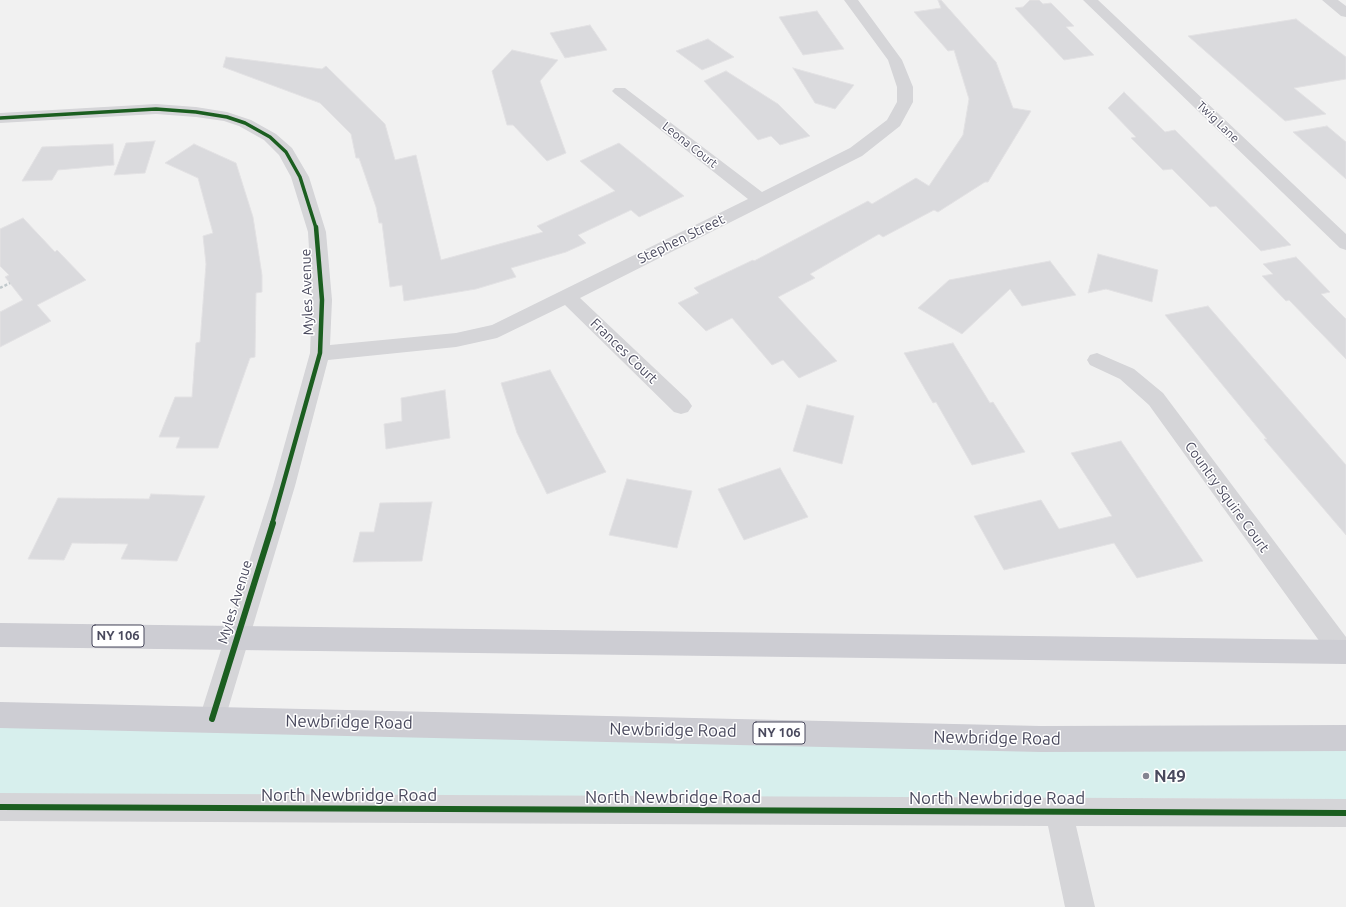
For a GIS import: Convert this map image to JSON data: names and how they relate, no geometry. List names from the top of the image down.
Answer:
{
  "streets": {
    "main road": ["NY 106", "Newbridge Road"],
    "street": [
      "Twig Lane",
      "Leona Court",
      "Stephen Street",
      "Myles Avenue",
      "Frances Court",
      "Country Squire Court",
      "North Newbridge Road"
    ]
  },
  "crossings": [
    ["Leona Court", "Stephen Street"],
    ["Stephen Street", "Myles Avenue"],
    ["Stephen Street", "Frances Court"],
    ["Myles Avenue", "NY 106"],
    ["Myles Avenue", "Newbridge Road"],
    ["Country Squire Court", "NY 106"]
  ],
  "places": ["N49"]
}
